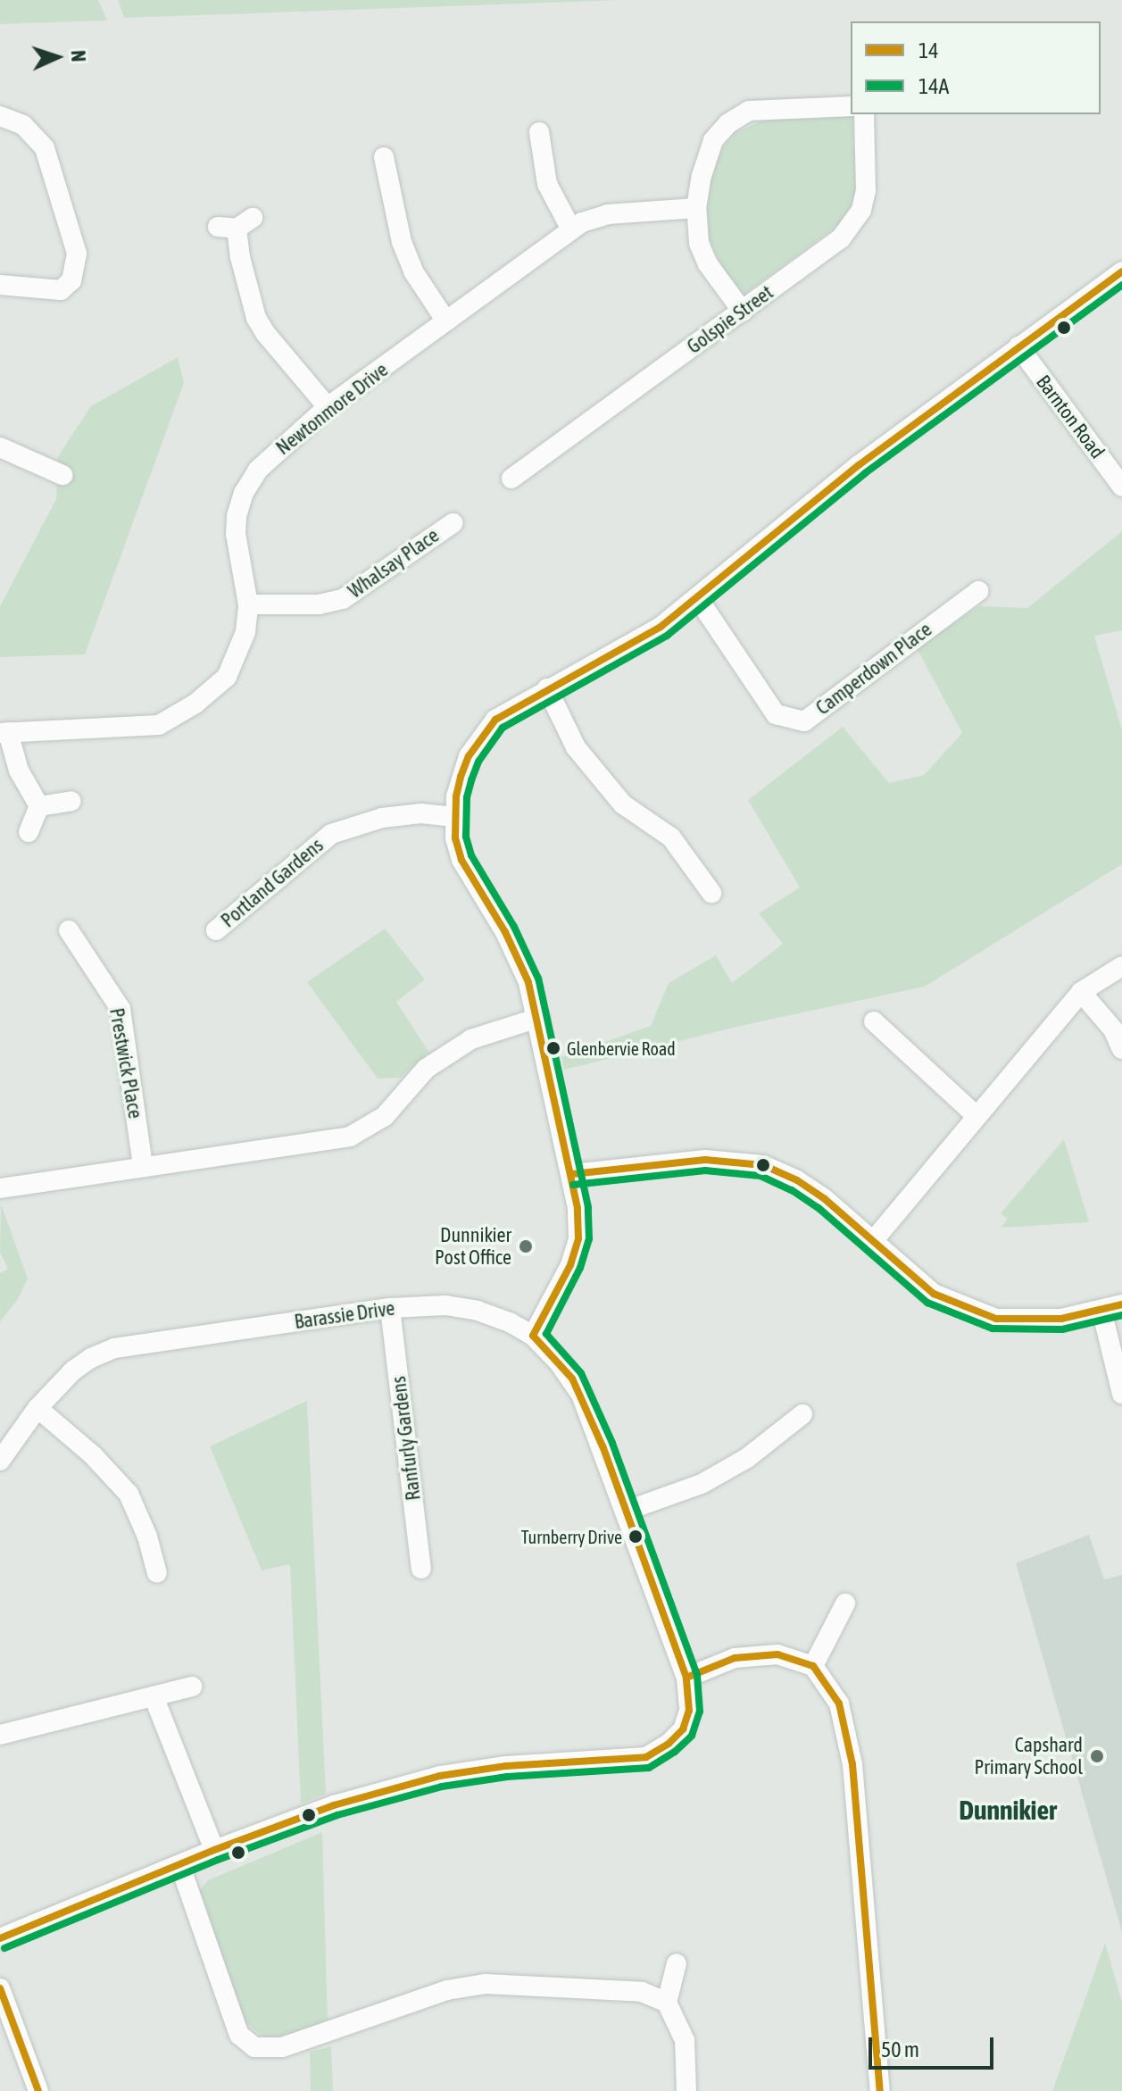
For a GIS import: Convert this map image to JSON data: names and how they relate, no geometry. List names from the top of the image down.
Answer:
{
  "streets": {
    "street": [
      "Golspie Street",
      "Newtonmore Drive",
      "Barnton Road",
      "Whalsay Place",
      "Camperdown Place",
      "Portland Gardens",
      "Prestwick Place",
      "Barassie Drive",
      "Ranfurly Gardens"
    ]
  },
  "crossings": [
    ["Newtonmore Drive", "Whalsay Place"],
    ["Barassie Drive", "Ranfurly Gardens"]
  ],
  "districts": ["Dunnikier"],
  "places": [
    "Glenbervie Road",
    "Dunnikier Post Office",
    "Turnberry Drive",
    "Capshard Primary School"
  ],
  "lines": ["transit line 14", "transit line 14A"],
  "legend": ["14", "14A"],
  "scale_bar": "50 m",
  "north": "right"
}
